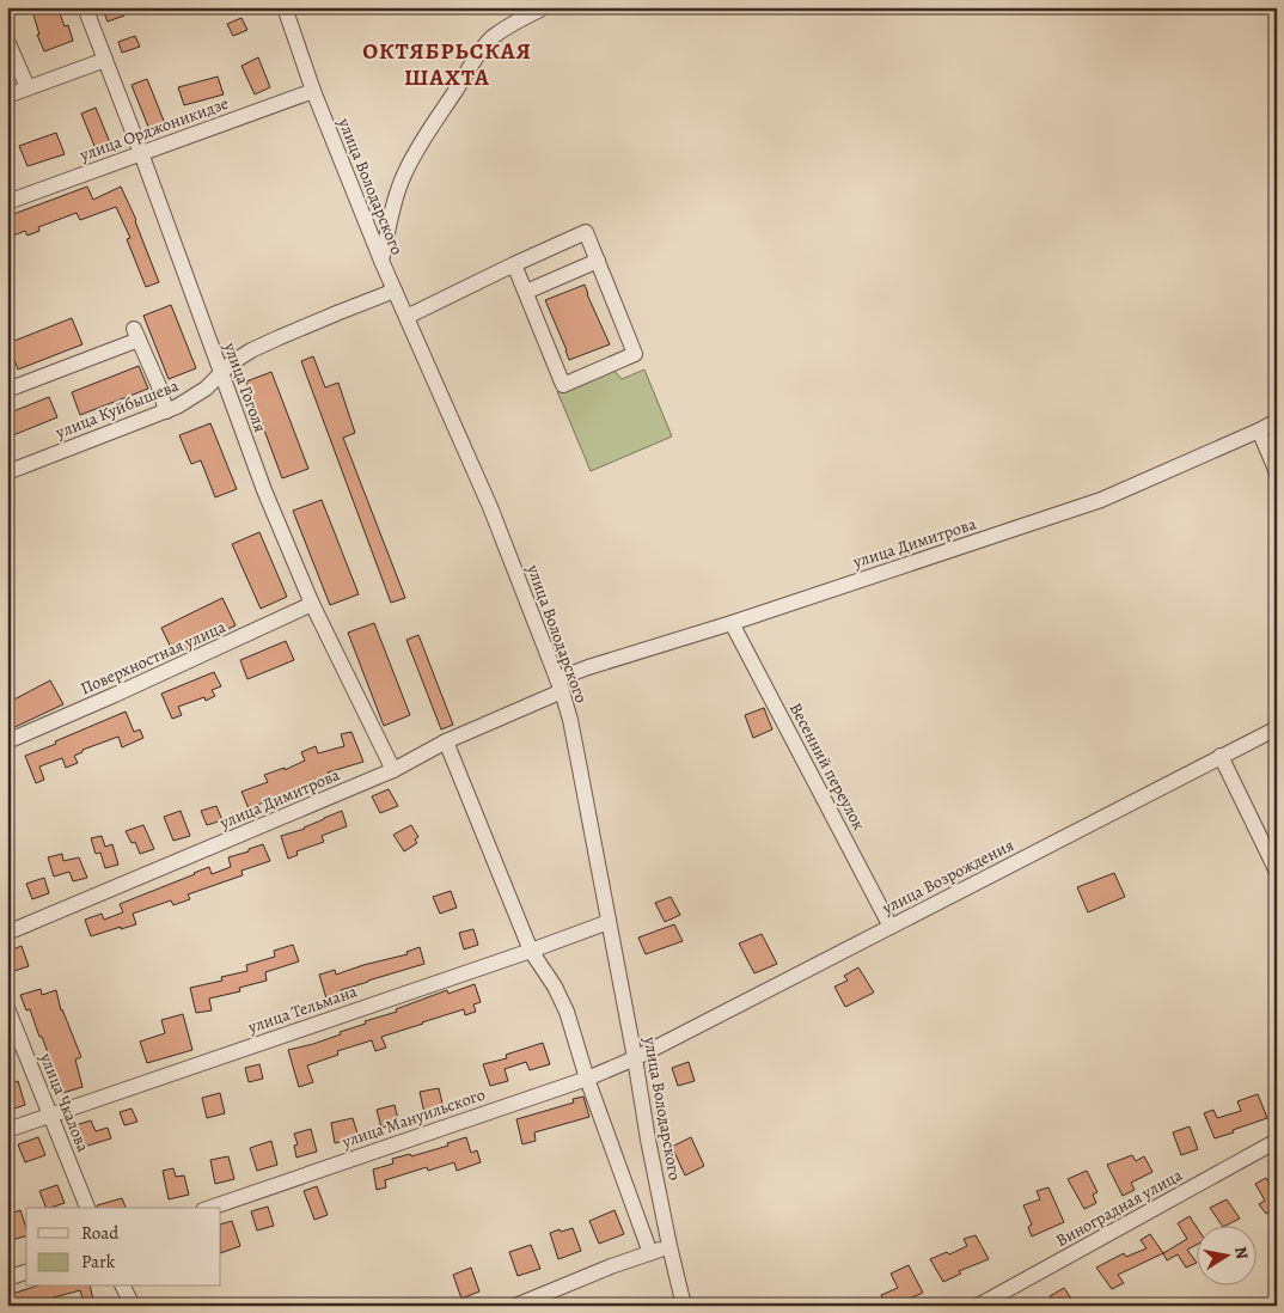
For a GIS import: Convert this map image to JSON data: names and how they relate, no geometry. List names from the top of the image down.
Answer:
{
  "streets": {
    "street": [
      "улица Орджоникидзе",
      "улица Володарского",
      "улица Гоголя",
      "улица Куйбышева",
      "улица Димитрова",
      "Поверхностная улица",
      "Весенний переулок",
      "улица Возрождения",
      "улица Тельмана",
      "улица Чкалова",
      "улица Мануильского",
      "Виноградная улица"
    ]
  },
  "crossings": [
    ["улица Орджоникидзе", "улица Володарского"],
    ["улица Орджоникидзе", "улица Гоголя"],
    ["улица Володарского", "улица Куйбышева"],
    ["улица Володарского", "улица Димитрова"],
    ["улица Володарского", "улица Возрождения"],
    ["улица Володарского", "улица Тельмана"],
    ["улица Володарского", "улица Мануильского"],
    ["улица Гоголя", "улица Куйбышева"],
    ["улица Гоголя", "улица Димитрова"],
    ["улица Гоголя", "Поверхностная улица"],
    ["улица Димитрова", "Весенний переулок"],
    ["Весенний переулок", "улица Возрождения"],
    ["улица Возрождения", "улица Мануильского"],
    ["улица Тельмана", "улица Чкалова"]
  ],
  "districts": ["ОКТЯБРЬСКАЯ ШАХТА"],
  "legend": ["Road", "Park"],
  "north": "right"
}
